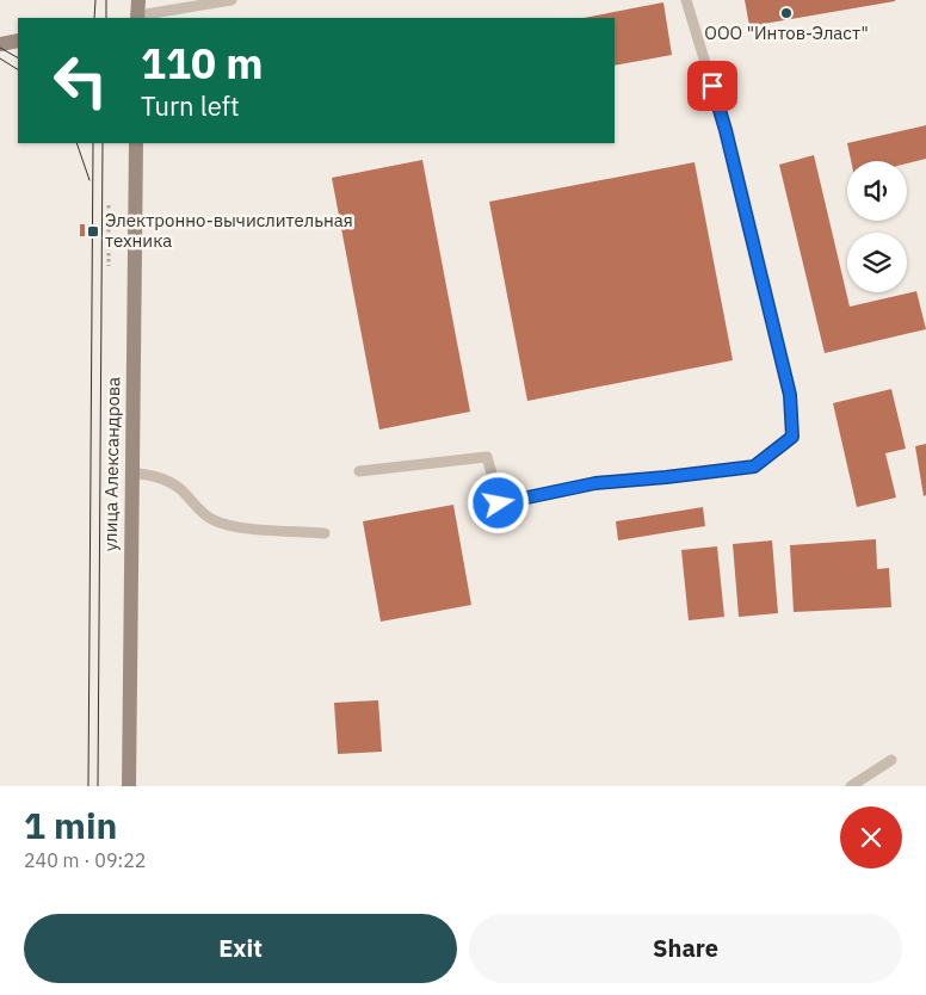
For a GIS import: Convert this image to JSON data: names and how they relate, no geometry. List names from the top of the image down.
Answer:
{
  "streets": {
    "street": ["улица Александрова"]
  },
  "places": {
    "other": ["ООО \"Интов-Эласт\""],
    "transit": ["Электронно-вычислительная техника"]
  },
  "page": {
    "turn": ["110 m", "Turn left"],
    "heading": ["1 min", "240 m · 09:22"],
    "buttons": ["Exit", "Share"]
  }
}
